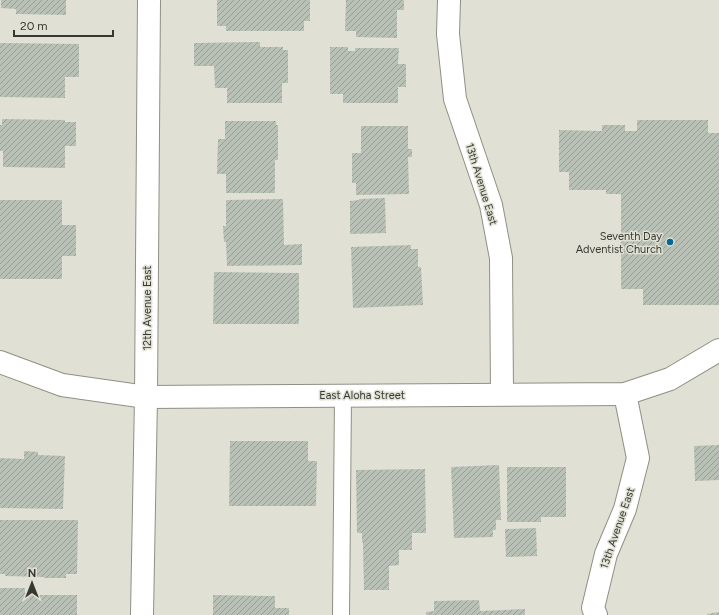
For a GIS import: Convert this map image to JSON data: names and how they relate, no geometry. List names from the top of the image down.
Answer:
{
  "streets": {
    "street": ["13th Avenue East", "12th Avenue East", "East Aloha Street"]
  },
  "crossings": [
    ["13th Avenue East", "East Aloha Street"],
    ["12th Avenue East", "East Aloha Street"]
  ],
  "places": ["Seventh Day Adventist Church"],
  "scale_bar": "20 m",
  "north": "top"
}
